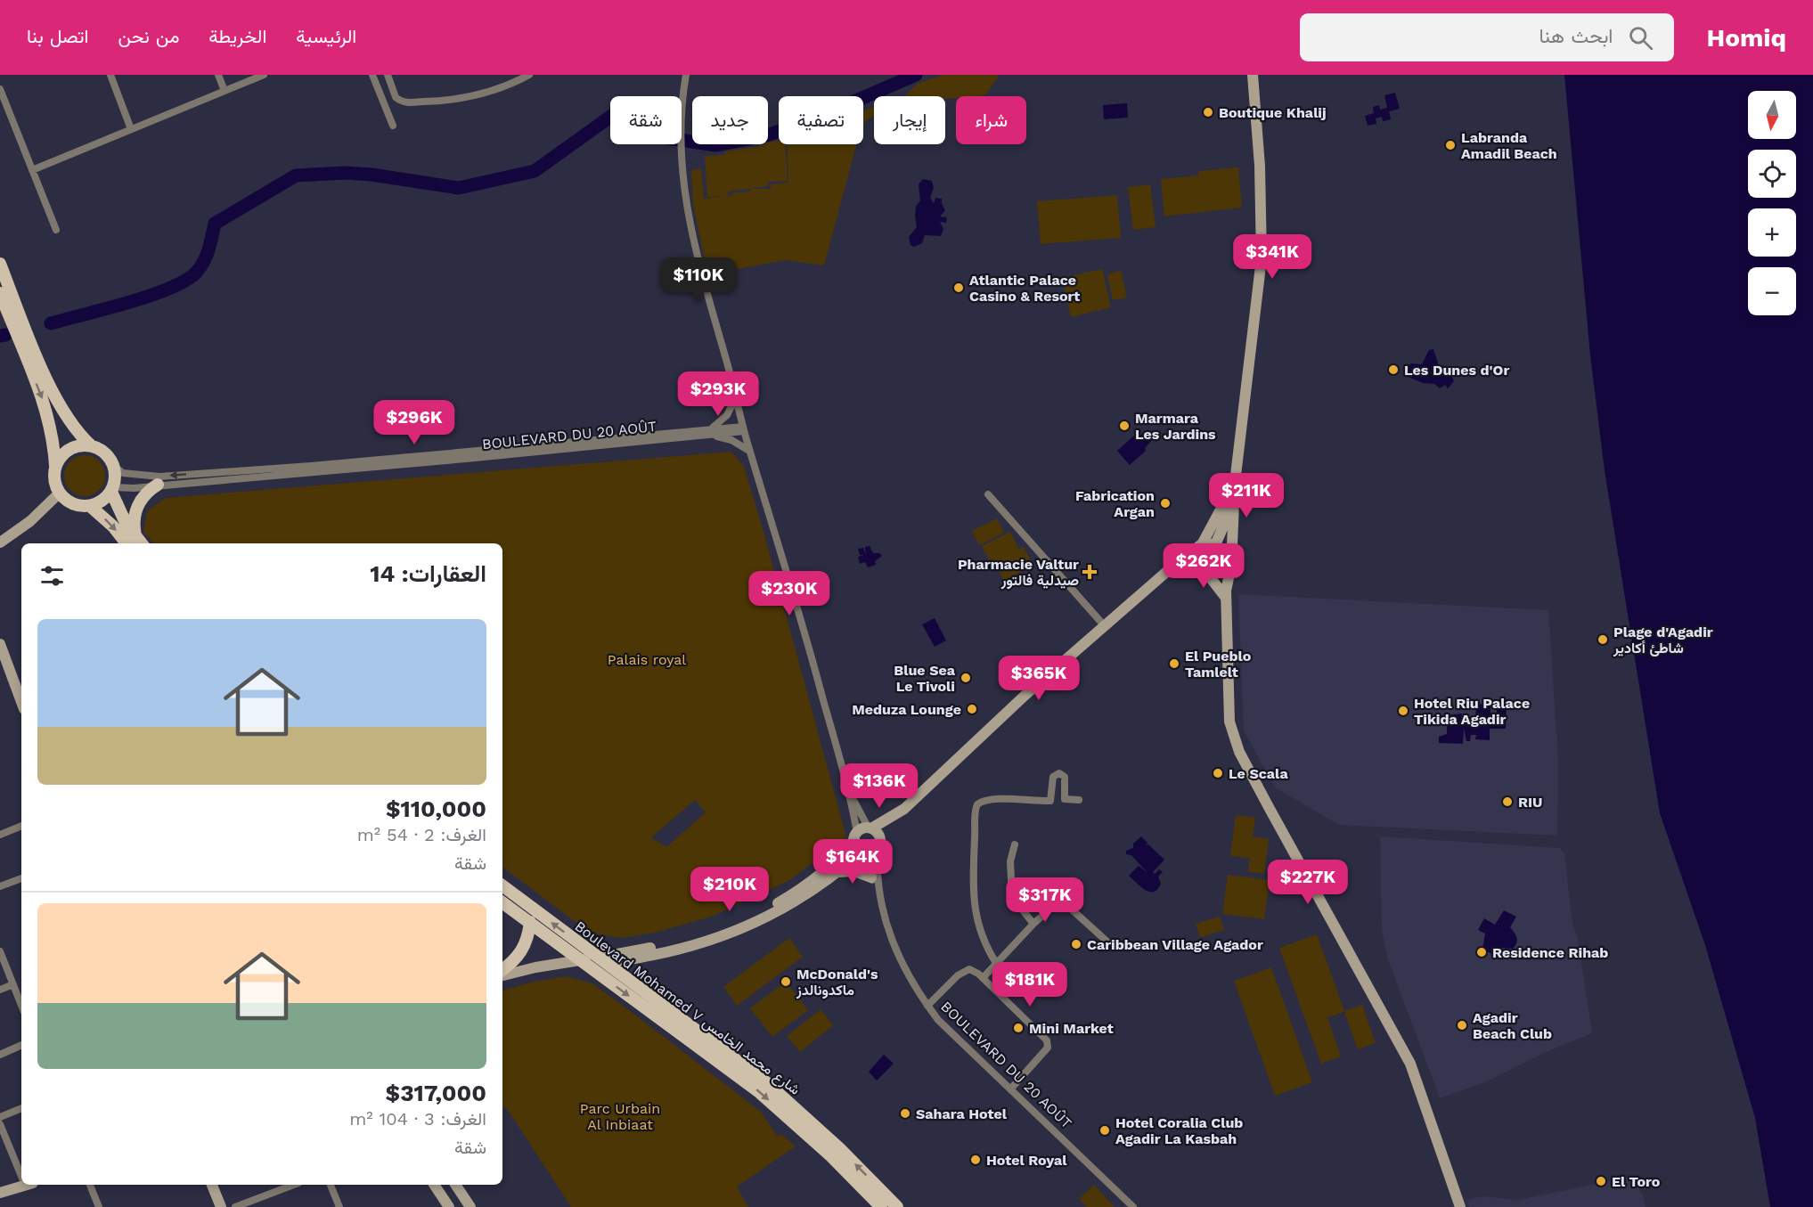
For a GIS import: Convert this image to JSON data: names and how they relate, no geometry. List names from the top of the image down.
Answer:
{
  "streets": {
    "main road": ["Boulevard Mohamed V شارع محمد الخامس"],
    "street": ["BOULEVARD DU 20 AOÛT"]
  },
  "parks": ["Palais royal", "Parc Urbain Al Inbiaat"],
  "places": {
    "other": [
      "Boutique Khalij",
      "Labranda Amadil Beach",
      "Atlantic Palace Casino & Resort",
      "Les Dunes d'Or",
      "Marmara Les Jardins",
      "Fabrication Argan",
      "Plage d'Agadir شاطئ أكادير",
      "El Pueblo Tamlelt",
      "Blue Sea Le Tivoli",
      "Meduza Lounge",
      "Hotel Riu Palace Tikida Agadir",
      "Le Scala",
      "RIU",
      "Caribbean Village Agador",
      "Residence Rihab",
      "McDonald's ماكدونالدز",
      "Agadir Beach Club",
      "Mini Market",
      "Sahara Hotel",
      "Hotel Coralia Club Agadir La Kasbah",
      "Hotel Royal",
      "El Toro"
    ],
    "health": ["Pharmacie Valtur صيدلية فالتور"]
  },
  "north": "bottom",
  "page": {
    "header": "Homiq",
    "search": "ابحث هنا",
    "nav": [
      "الرئيسية",
      "الخريطة",
      "من نحن",
      "اتصل بنا"
    ],
    "map_buttons": ["+", "−"],
    "chip": [
      "شراء",
      "إيجار",
      "تصفية",
      "جديد",
      "شقة"
    ],
    "price": [
      "$341K",
      "$110K",
      "$293K",
      "$296K",
      "$211K",
      "$262K",
      "$230K",
      "$365K",
      "$136K",
      "$164K",
      "$227K",
      "$210K",
      "$317K",
      "$181K"
    ],
    "heading": "العقارات: 14",
    "list": [
      {
        "name": "$110,000",
        "note": "الغرف: 2 · 54 m² · شقة"
      },
      {
        "name": "$317,000",
        "note": "الغرف: 3 · 104 m² · شقة"
      }
    ]
  }
}
